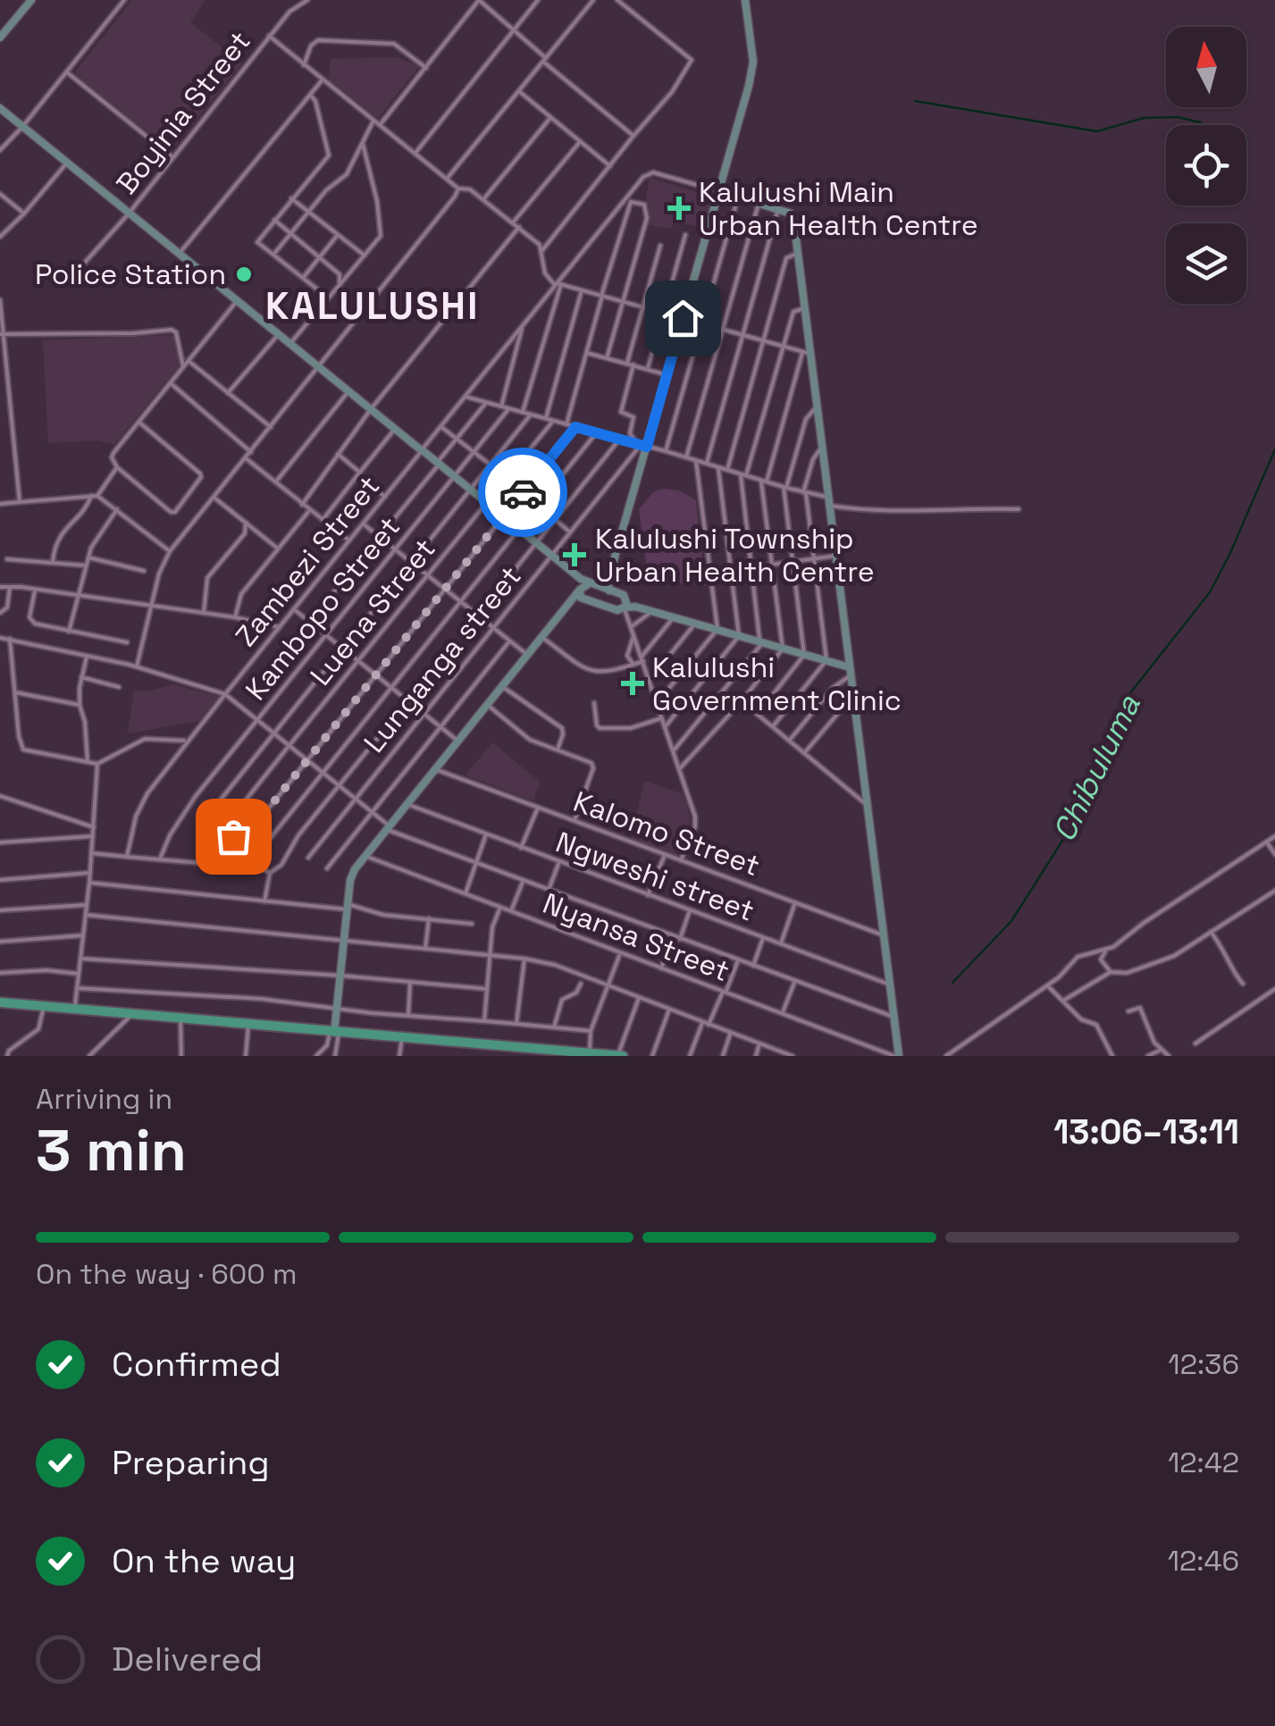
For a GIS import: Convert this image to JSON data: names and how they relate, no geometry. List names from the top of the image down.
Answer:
{
  "streets": {
    "street": [
      "Boyinia Street",
      "Zambezi Street",
      "Kambopo Street",
      "Luena Street",
      "Lunganga street",
      "Kalomo Street",
      "Ngweshi street",
      "Nyansa Street"
    ]
  },
  "districts": ["KALULUSHI"],
  "water": ["Chibuluma"],
  "places": {
    "health": ["Kalulushi Main Urban Health Centre", "Kalulushi Township Urban Health Centre", "Kalulushi Government Clinic"],
    "other": ["Police Station"]
  },
  "north": "top",
  "page": {
    "heading": ["3 min", "Arriving in", "13:06–13:11"],
    "bar": "On the way · 600 m",
    "list": [
      ["Confirmed", "12:36"],
      ["Preparing", "12:42"],
      ["On the way", "12:46"],
      "Delivered"
    ]
  }
}
